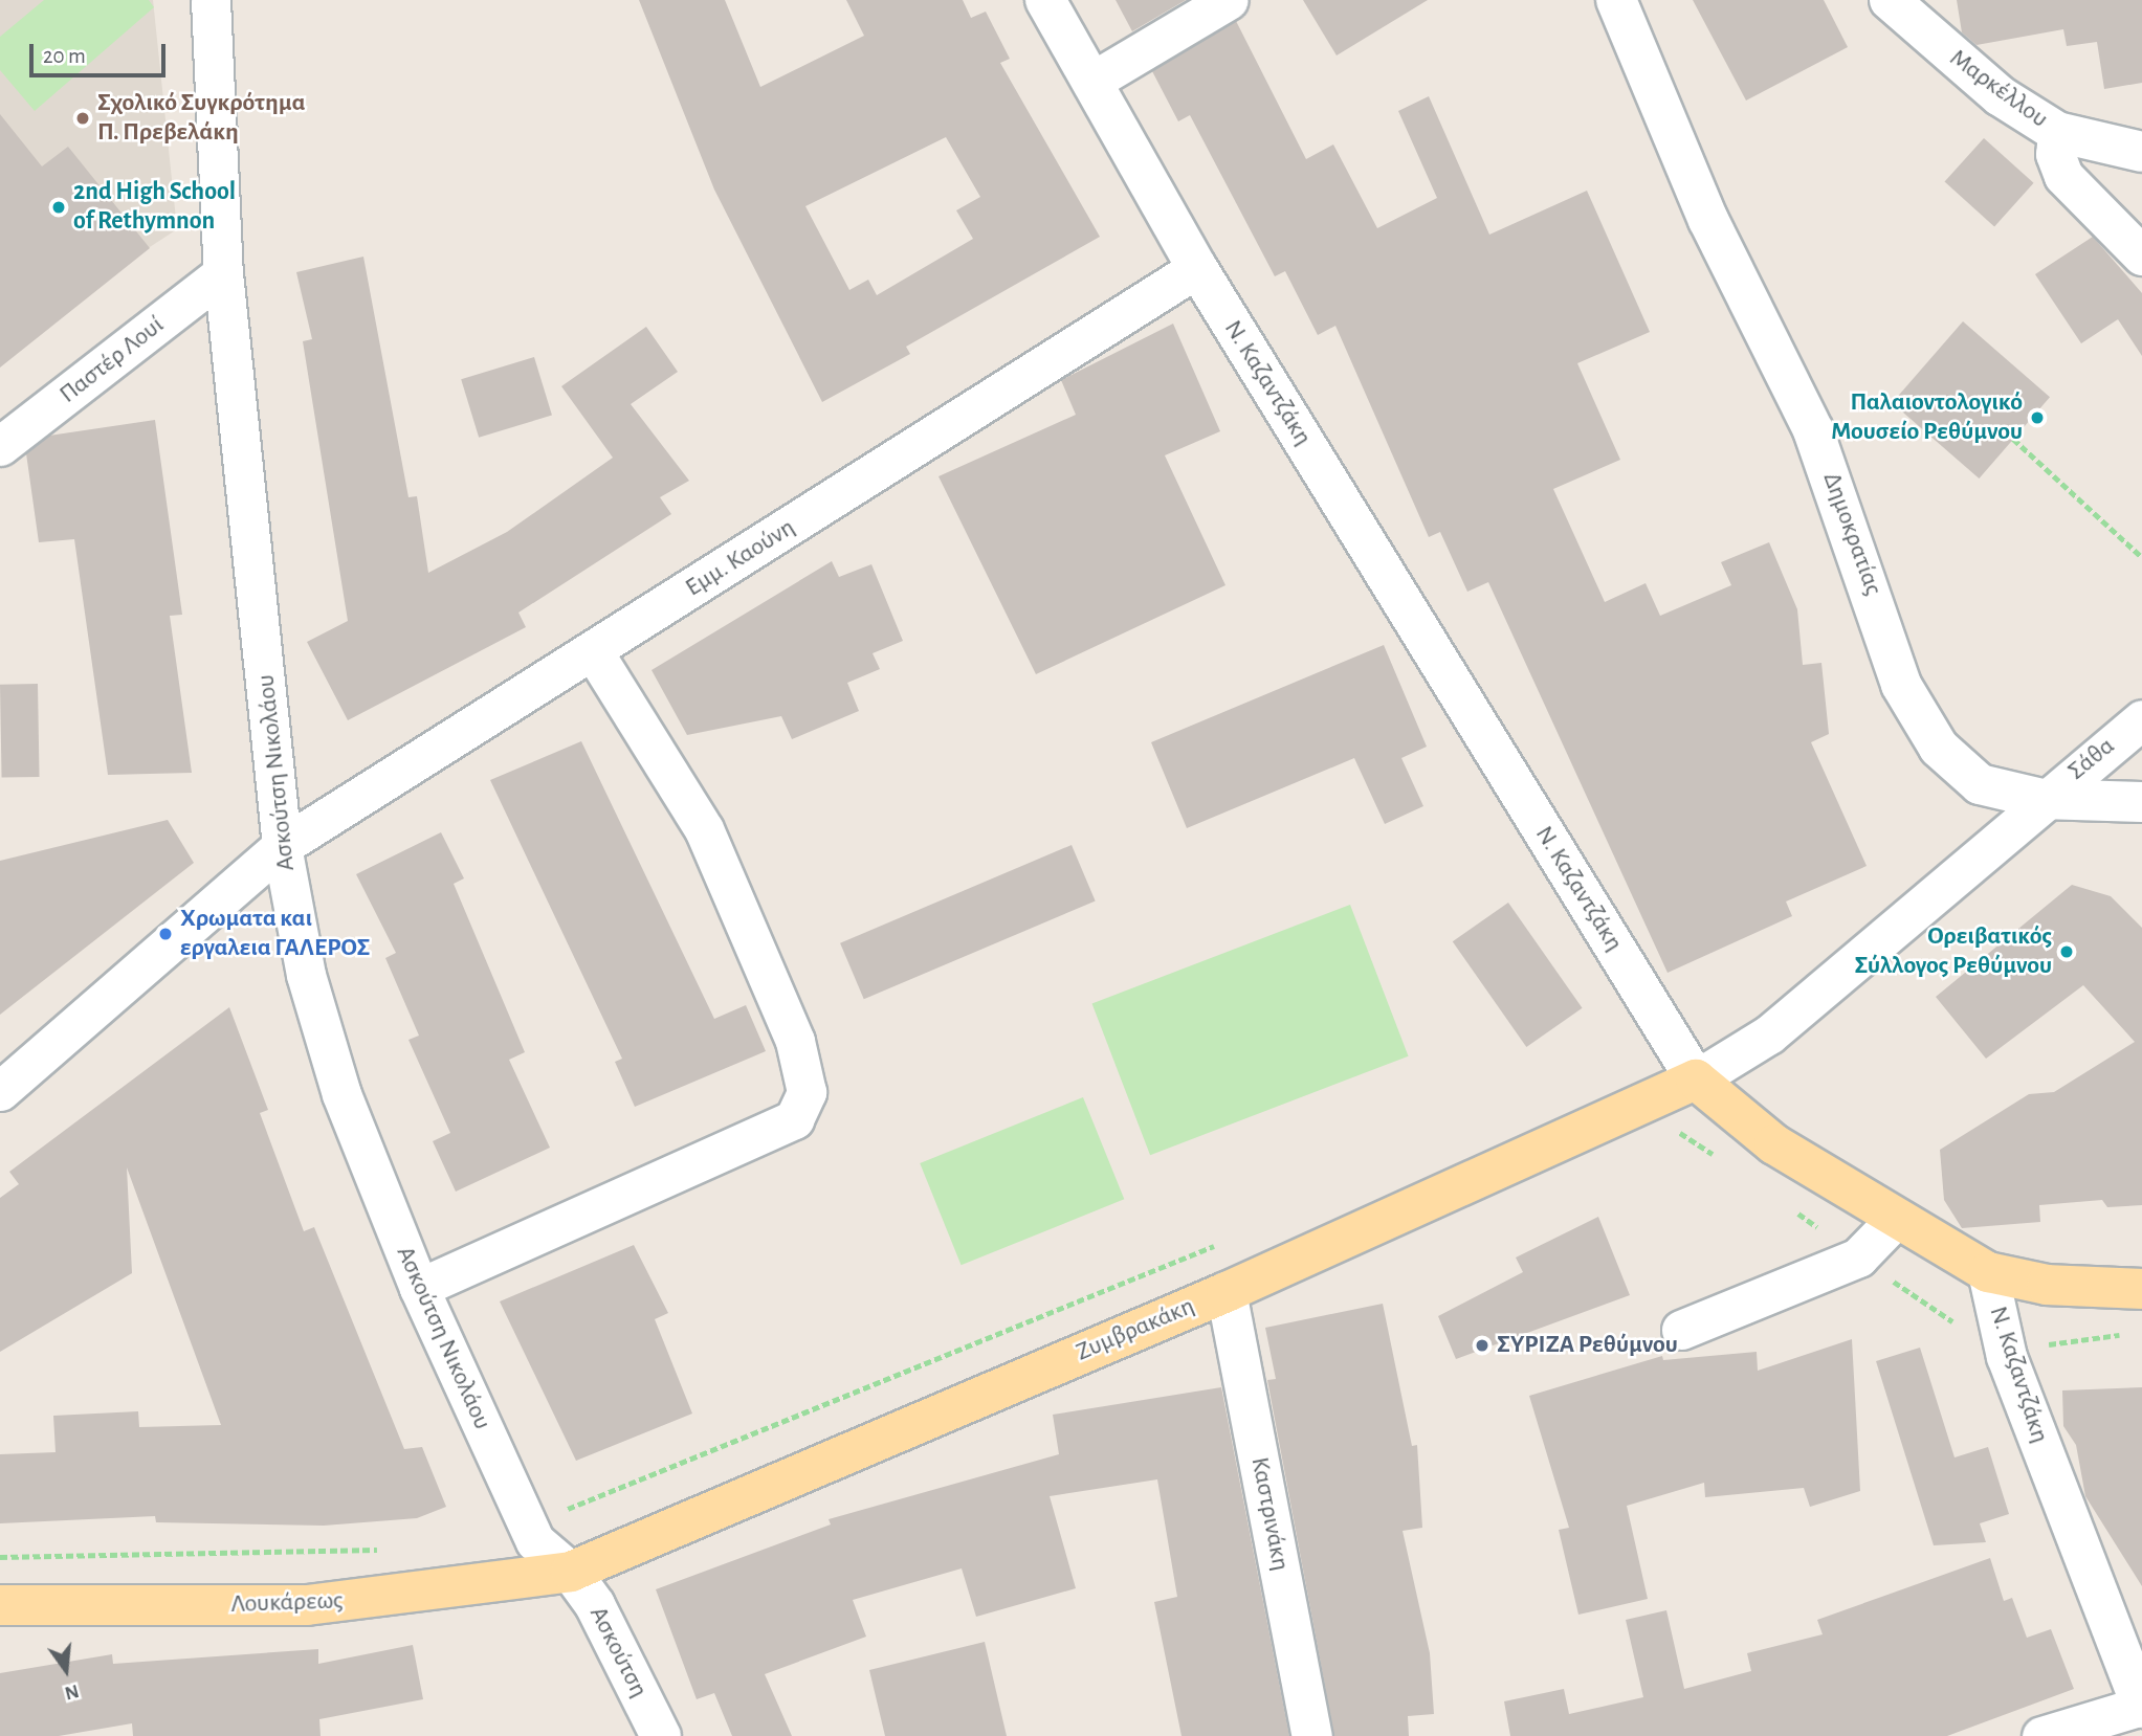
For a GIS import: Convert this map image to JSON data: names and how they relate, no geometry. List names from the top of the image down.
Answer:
{
  "streets": {
    "main road": ["Ν. Καζαντζάκη", "Ζυμβρακάκη", "Λουκάρεως"],
    "street": [
      "Μαρκέλλου",
      "Παστέρ Λουί",
      "Δημοκρατίας",
      "Εμμ. Καούνη",
      "Σάθα",
      "Ασκούτση Νικολάου",
      "Καστρινάκη",
      "Ασκούτση"
    ]
  },
  "crossings": [
    ["Παστέρ Λουί", "Ασκούτση Νικολάου"],
    ["Ν. Καζαντζάκη", "Εμμ. Καούνη"],
    ["Ν. Καζαντζάκη", "Σάθα"],
    ["Ν. Καζαντζάκη", "Ζυμβρακάκη"],
    ["Δημοκρατίας", "Σάθα"],
    ["Εμμ. Καούνη", "Ασκούτση Νικολάου"],
    ["Σάθα", "Ζυμβρακάκη"],
    ["Ασκούτση Νικολάου", "Ζυμβρακάκη"],
    ["Ασκούτση Νικολάου", "Λουκάρεως"],
    ["Ασκούτση Νικολάου", "Ασκούτση"],
    ["Ζυμβρακάκη", "Καστρινάκη"],
    ["Ζυμβρακάκη", "Λουκάρεως"],
    ["Ζυμβρακάκη", "Ασκούτση"],
    ["Λουκάρεως", "Ασκούτση"]
  ],
  "places": [
    "Σχολικό Συγκρότημα Π. Πρεβελάκη",
    "2nd High School of Rethymnon",
    "Παλαιοντολογικό Μουσείο Ρεθύμνου",
    "Χρωματα και εργαλεια ΓΑΛΕΡΟΣ",
    "Ορειβατικός Σύλλογος Ρεθύμνου",
    "ΣΥΡΙΖΑ Ρεθύμνου"
  ],
  "scale_bar": "20 m",
  "north": "bottom"
}
